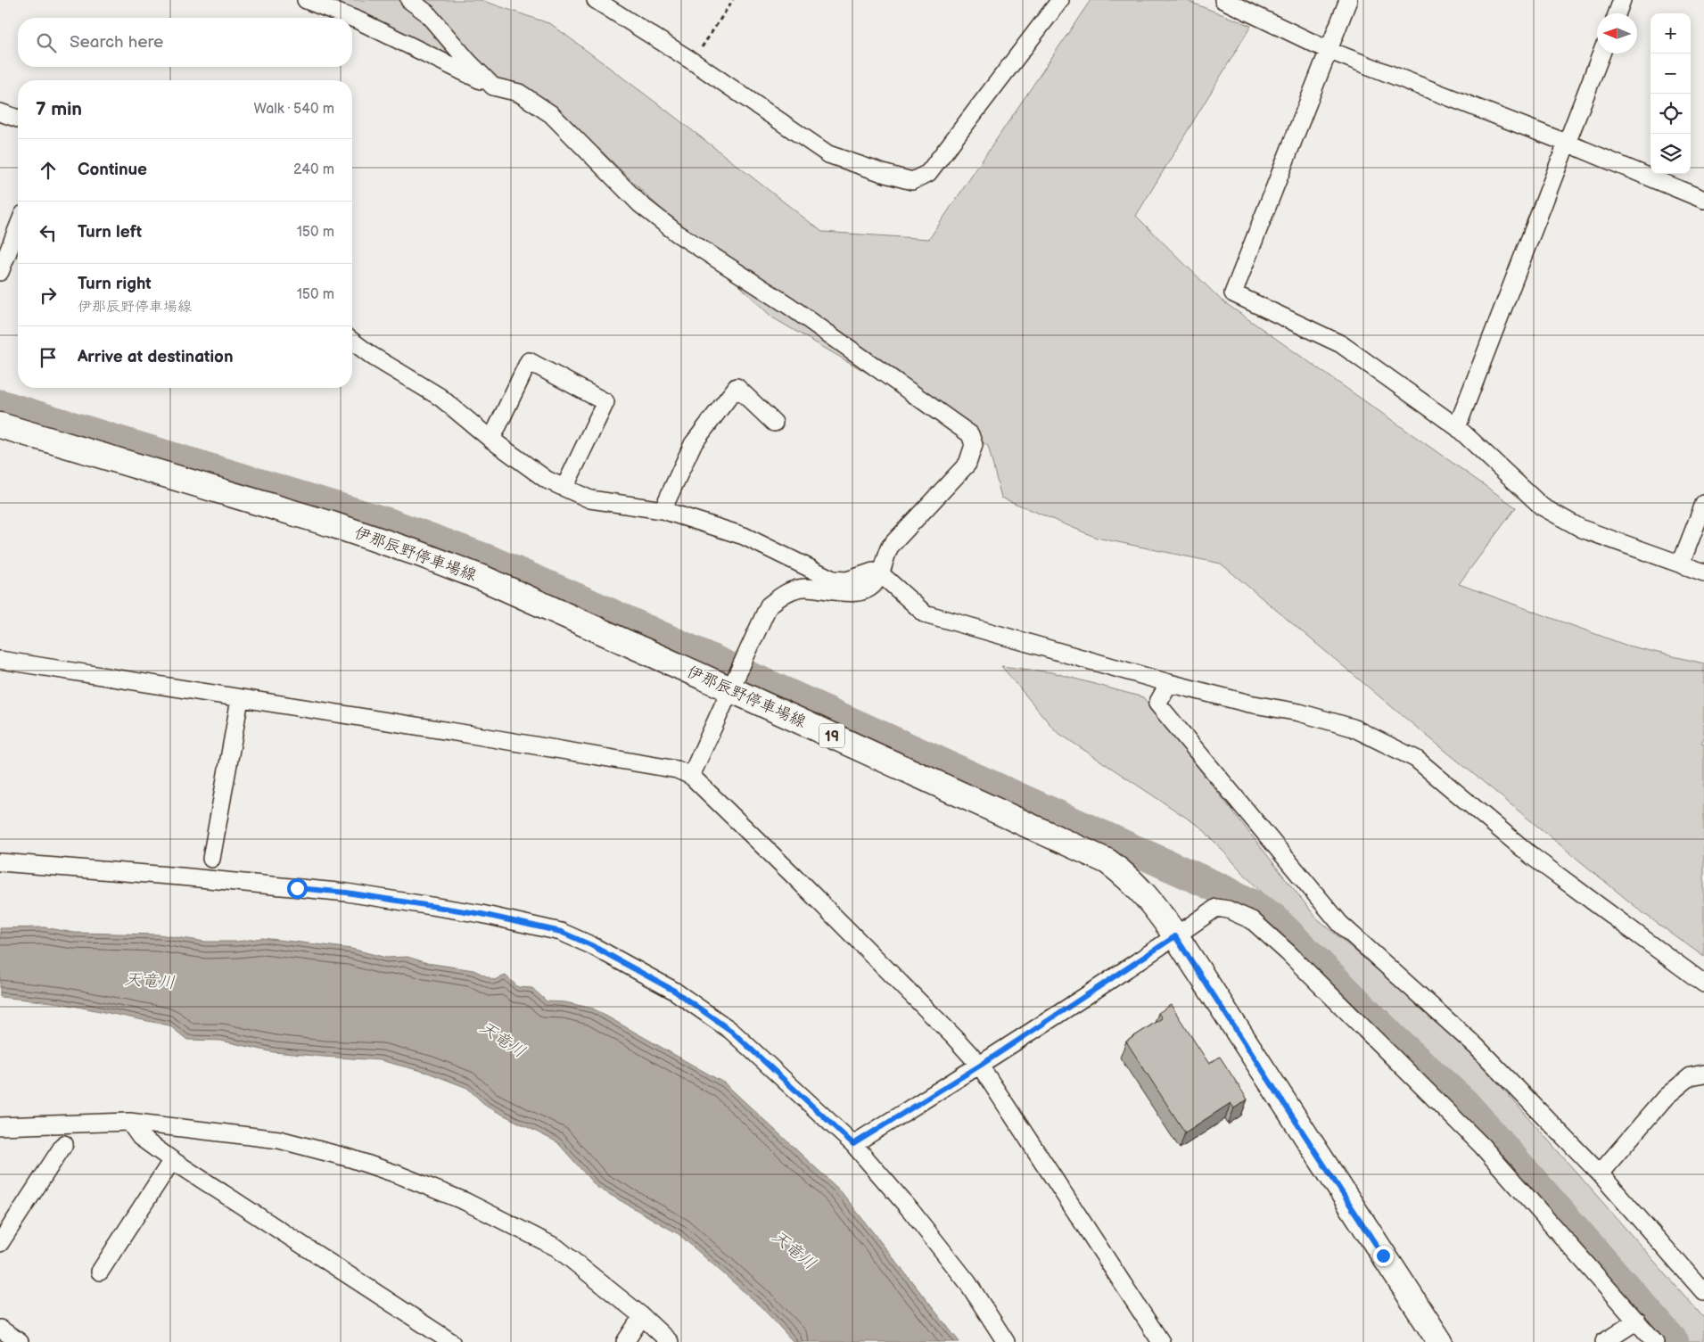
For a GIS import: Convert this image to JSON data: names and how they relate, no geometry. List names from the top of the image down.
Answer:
{
  "streets": {
    "main road": ["伊那辰野停車場線", "19"]
  },
  "water": ["天竜川"],
  "north": "left",
  "page": {
    "map_buttons": ["+", "−"],
    "search": "Search here",
    "heading": ["7 min", "Walk · 540 m"],
    "list": [
      ["Continue", "240 m"],
      ["Turn left", "150 m"],
      ["Turn right", "伊那辰野停車場線", "150 m"],
      "Arrive at destination"
    ]
  }
}
